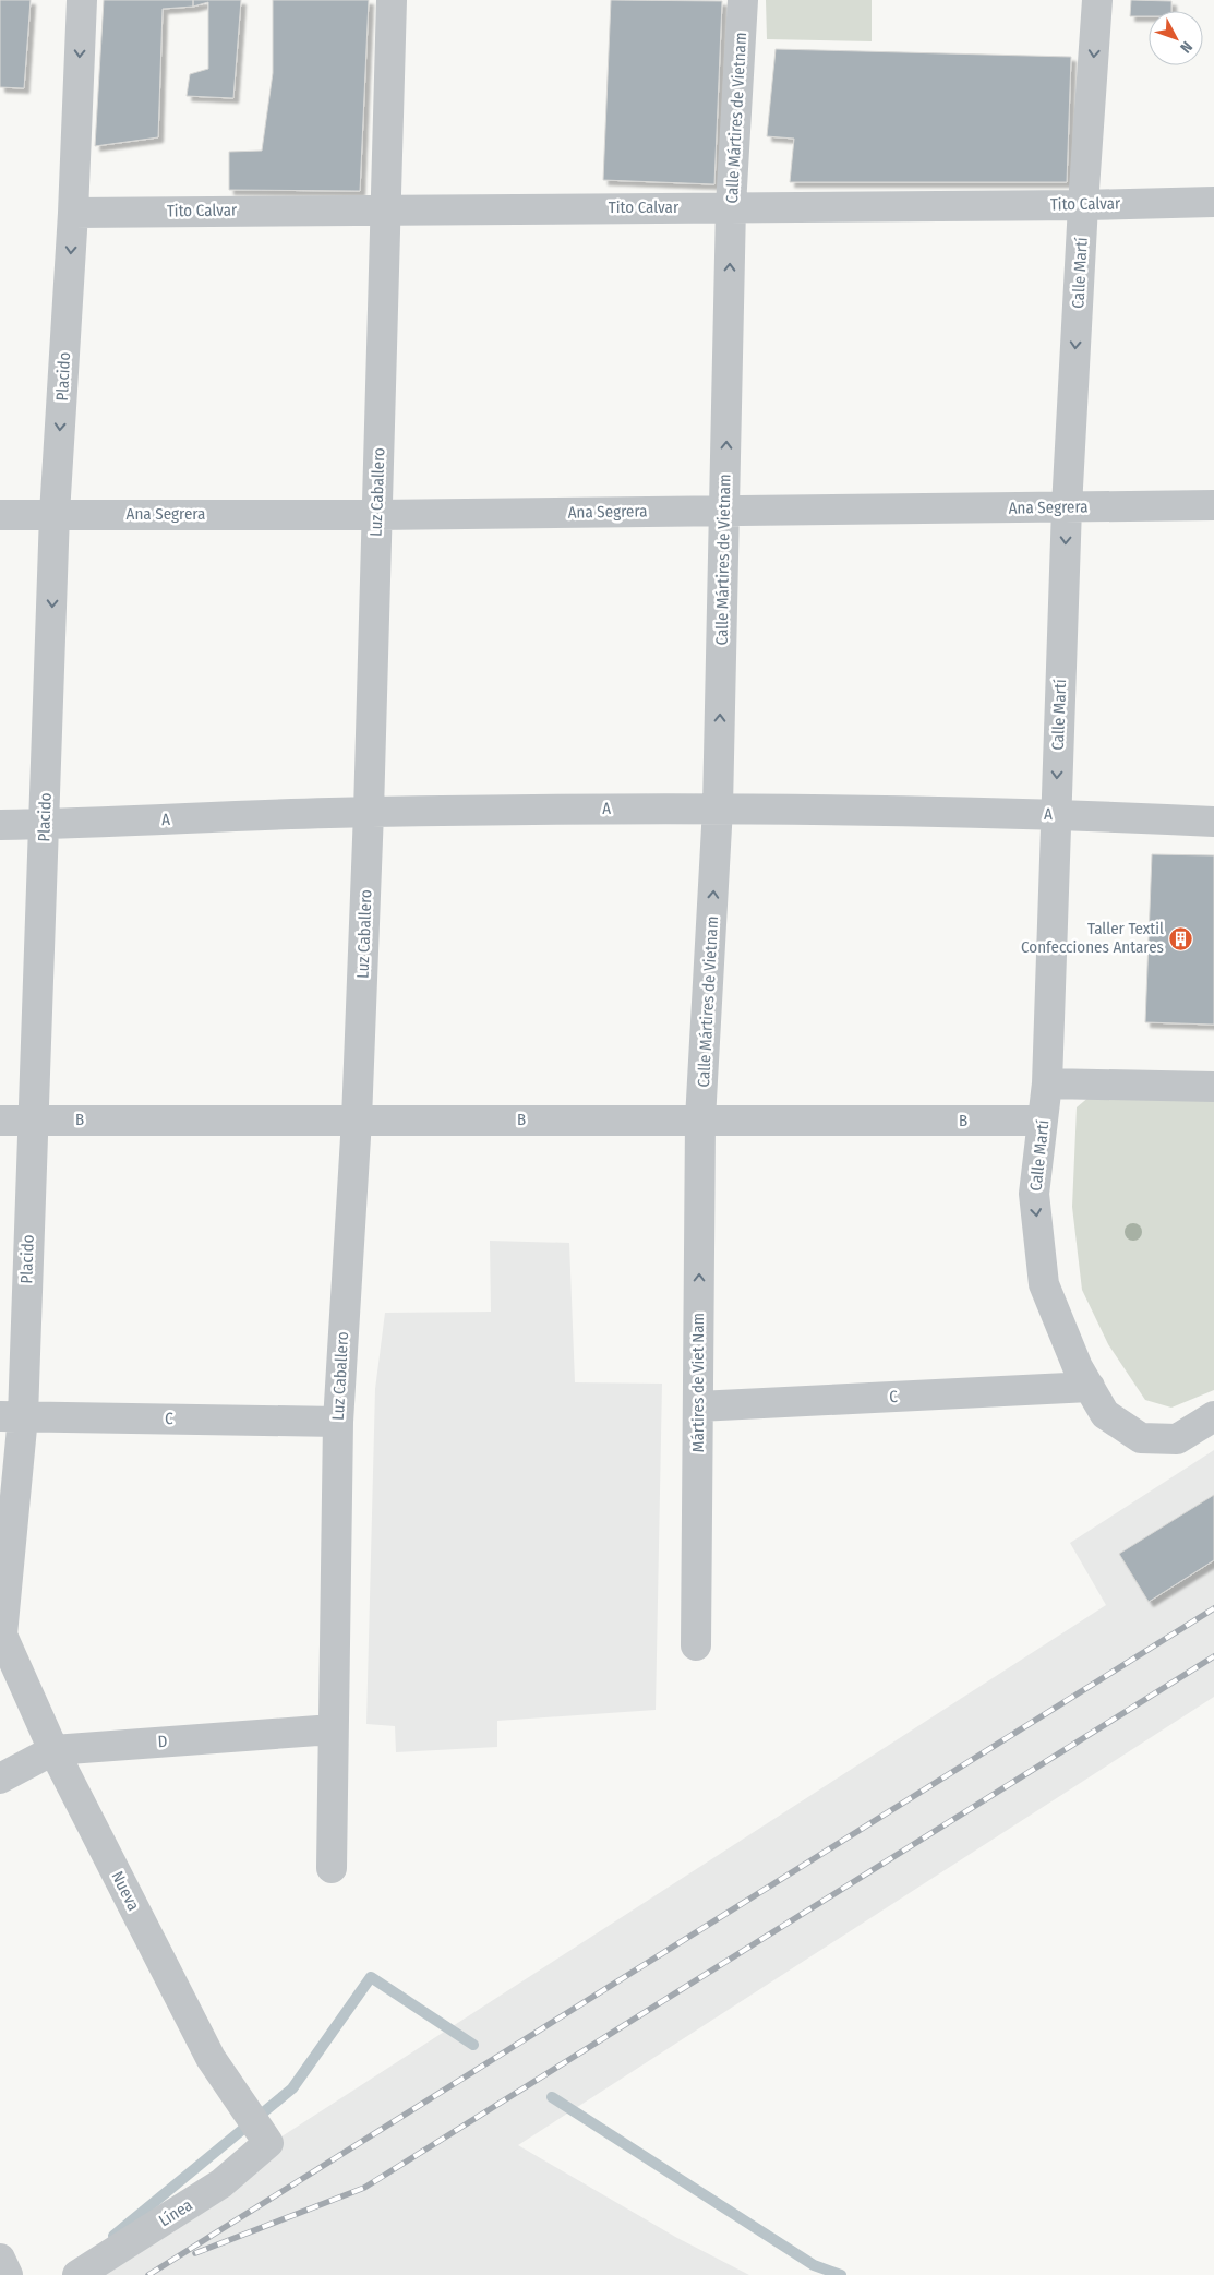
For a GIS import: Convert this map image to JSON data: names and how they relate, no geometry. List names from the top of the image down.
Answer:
{
  "streets": {
    "street": [
      "Calle Mártires de Vietnam",
      "Tito Calvar",
      "Calle Martí",
      "Placido",
      "Luz Caballero",
      "Ana Segrera",
      "A",
      "B",
      "Mártires de Viet Nam",
      "C",
      "D",
      "Nueva",
      "Línea"
    ]
  },
  "crossings": [
    ["Calle Mártires de Vietnam", "Tito Calvar"],
    ["Calle Mártires de Vietnam", "Ana Segrera"],
    ["Calle Mártires de Vietnam", "A"],
    ["Calle Mártires de Vietnam", "B"],
    ["Calle Mártires de Vietnam", "Mártires de Viet Nam"],
    ["Tito Calvar", "Calle Martí"],
    ["Tito Calvar", "Placido"],
    ["Tito Calvar", "Luz Caballero"],
    ["Calle Martí", "Ana Segrera"],
    ["Calle Martí", "A"],
    ["Calle Martí", "B"],
    ["Calle Martí", "C"],
    ["Placido", "Ana Segrera"],
    ["Placido", "A"],
    ["Placido", "B"],
    ["Placido", "C"],
    ["Placido", "Nueva"],
    ["Luz Caballero", "Ana Segrera"],
    ["Luz Caballero", "A"],
    ["Luz Caballero", "B"],
    ["Luz Caballero", "C"],
    ["Luz Caballero", "D"],
    ["B", "Mártires de Viet Nam"],
    ["Mártires de Viet Nam", "C"],
    ["D", "Nueva"],
    ["Nueva", "Línea"]
  ],
  "one_way": [
    "Calle Mártires de Vietnam",
    "Calle Martí",
    "Placido",
    "Mártires de Viet Nam"
  ],
  "places": {
    "building": ["Taller Textil Confecciones Antares"]
  },
  "north": "bottom right"
}
